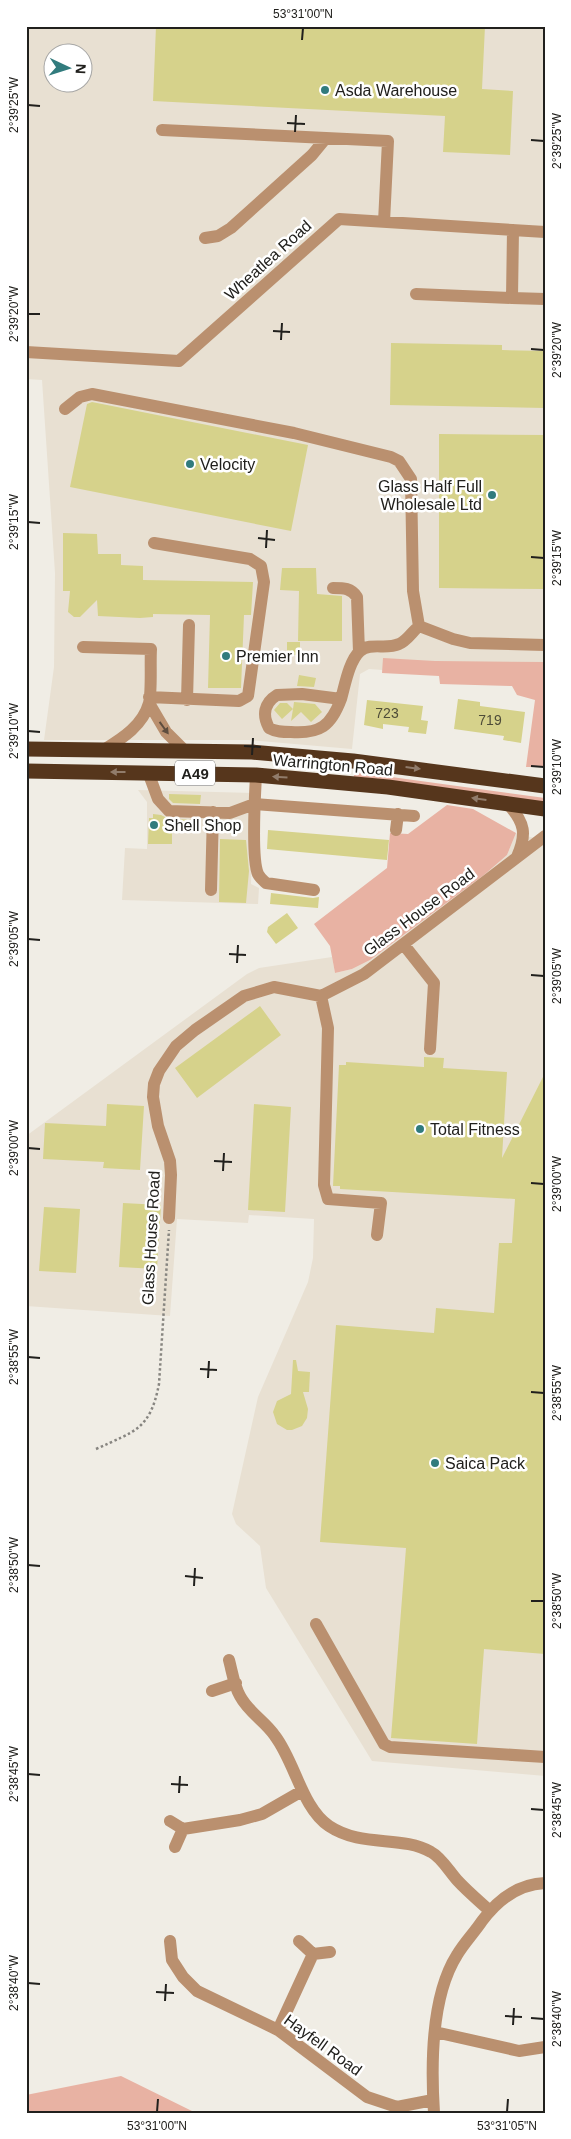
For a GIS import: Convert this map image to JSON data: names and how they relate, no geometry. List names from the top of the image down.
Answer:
{
  "streets": {
    "highway": ["Warrington Road", "A49"],
    "street": ["Wheatlea Road", "Glass House Road", "Hayfell Road"]
  },
  "places": [
    "Asda Warehouse",
    "Velocity",
    "Glass Half Full Wholesale Ltd",
    "Premier Inn",
    "Shell Shop",
    "Total Fitness",
    "Saica Pack"
  ],
  "house_numbers": ["723", "719"],
  "north": "right",
  "coordinates": [
    "53°31'00\"N",
    "2°39'25\"W",
    "2°39'20\"W",
    "2°39'15\"W",
    "2°39'10\"W",
    "2°39'05\"W",
    "2°39'00\"W",
    "2°38'55\"W",
    "2°38'50\"W",
    "2°38'45\"W",
    "2°38'40\"W",
    "53°31'05\"N"
  ]
}
